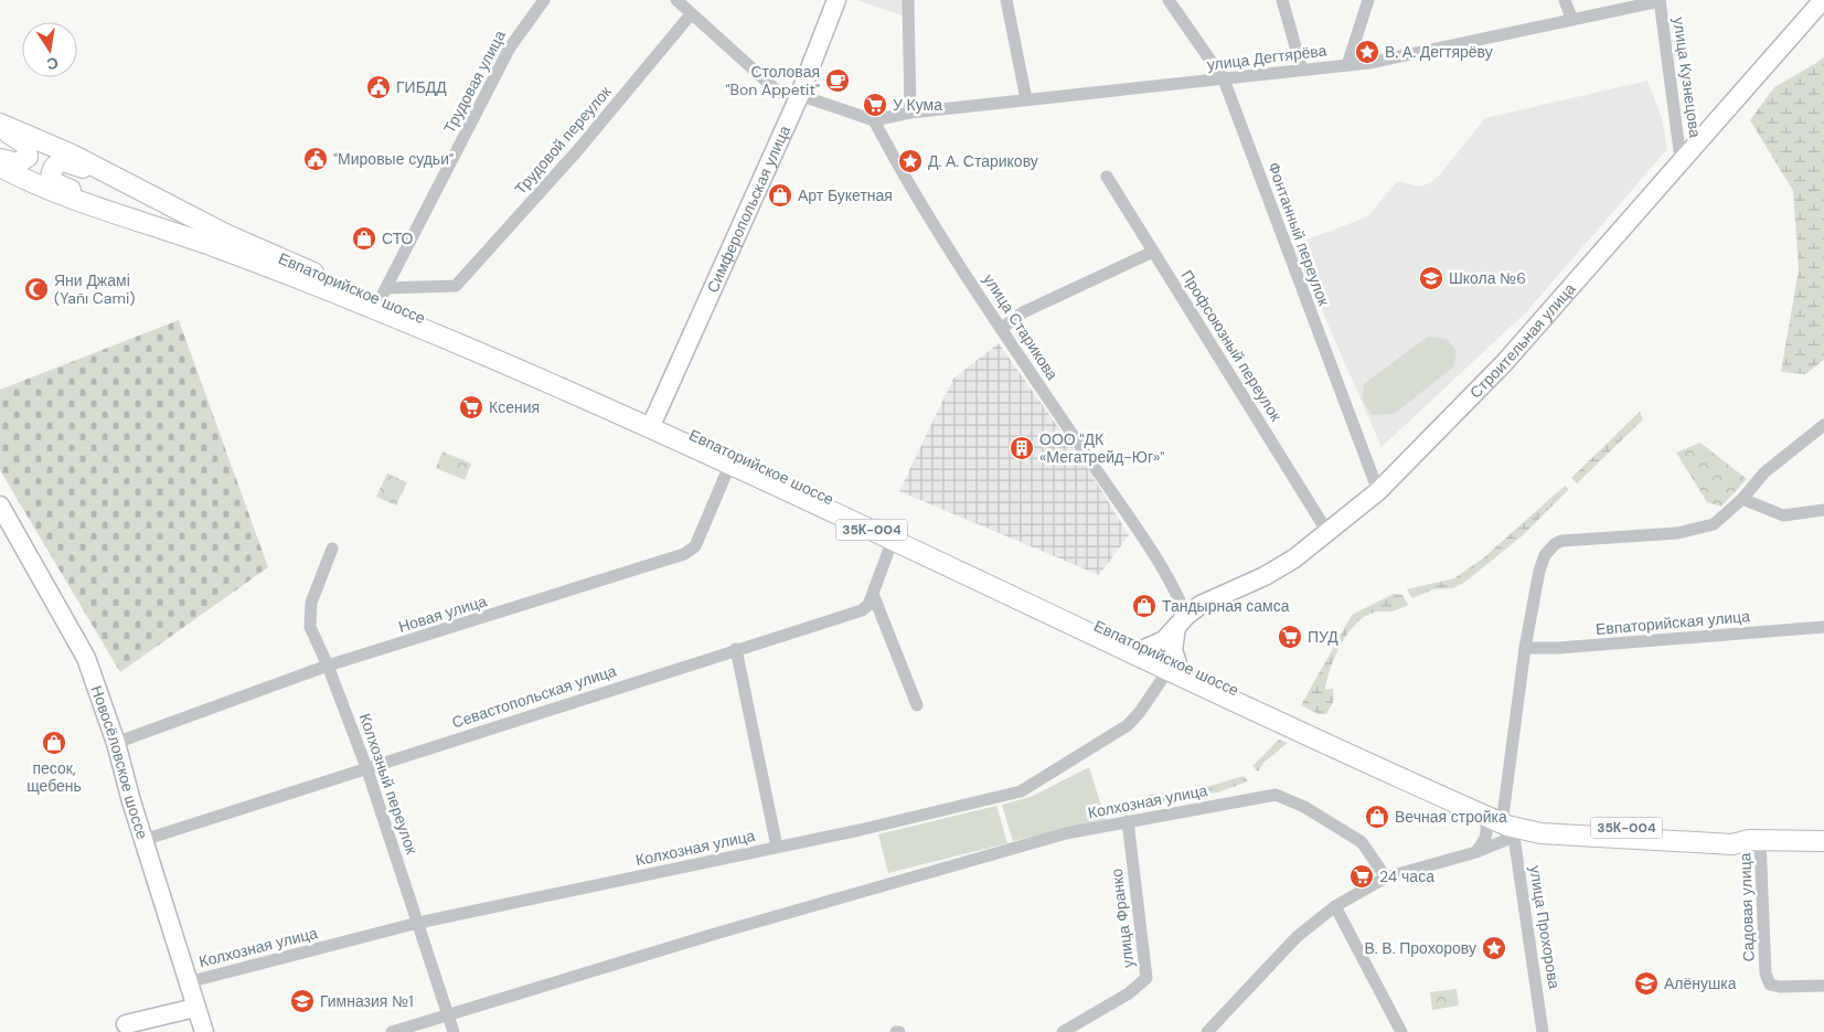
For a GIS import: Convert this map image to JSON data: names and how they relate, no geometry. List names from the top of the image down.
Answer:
{
  "streets": {
    "main road": ["Евпаторийское шоссе", "35К-004"],
    "street": [
      "улица Дегтярёва",
      "улица Кузнецова",
      "Трудовая улица",
      "Трудовой переулок",
      "Симферопольская улица",
      "Фонтанный переулок",
      "улица Старикова",
      "Строительная улица",
      "Профсоюзный переулок",
      "Новая улица",
      "Евпаторийская улица",
      "Севастопольская улица",
      "Новосёловское шоссе",
      "Колхозный переулок",
      "Колхозная улица",
      "Садовая улица",
      "улица Франко",
      "улица Прохорова"
    ]
  },
  "crossings": [
    ["улица Дегтярёва", "улица Кузнецова"],
    ["улица Дегтярёва", "Фонтанный переулок"],
    ["улица Дегтярёва", "улица Старикова"],
    ["улица Кузнецова", "Строительная улица"],
    ["Трудовая улица", "Трудовой переулок"],
    ["Трудовая улица", "Евпаторийское шоссе"],
    ["Трудовой переулок", "Евпаторийское шоссе"],
    ["Симферопольская улица", "Евпаторийское шоссе"],
    ["Фонтанный переулок", "Строительная улица"],
    ["Евпаторийское шоссе", "Строительная улица"],
    ["Евпаторийское шоссе", "Новая улица"],
    ["Евпаторийское шоссе", "Севастопольская улица"],
    ["Евпаторийское шоссе", "Колхозная улица"],
    ["Евпаторийское шоссе", "Садовая улица"],
    ["Евпаторийское шоссе", "улица Прохорова"],
    ["улица Старикова", "Строительная улица"],
    ["Строительная улица", "Профсоюзный переулок"],
    ["Новая улица", "Новосёловское шоссе"],
    ["Новая улица", "Колхозный переулок"],
    ["Евпаторийская улица", "улица Прохорова"],
    ["Севастопольская улица", "Новосёловское шоссе"],
    ["Севастопольская улица", "Колхозный переулок"],
    ["Новосёловское шоссе", "Колхозная улица"],
    ["Колхозный переулок", "Колхозная улица"],
    ["Колхозная улица", "улица Франко"]
  ],
  "places": {
    "place": ["В. А. Дегтярёву", "Д. А. Старикову", "В. В. Прохорову"],
    "cafe": ["Столовая \"Bon Appetit\""],
    "public building": ["ГИБДД", "\"Мировые судьи\""],
    "supermarket": [
      "У Кума",
      "Ксения",
      "ПУД",
      "24 часа"
    ],
    "shop": [
      "Арт Букетная",
      "СТО",
      "Тандырная самса",
      "песок, щебень",
      "Вечная стройка"
    ],
    "school or university": ["Школа №6", "Алёнушка", "Гимназия №1"],
    "mosque": ["Яни Джамі (Yañı Cami)"],
    "building": ["ООО \"ДК «Мегатрейд-Юг»\""]
  },
  "north": "bottom"
}
